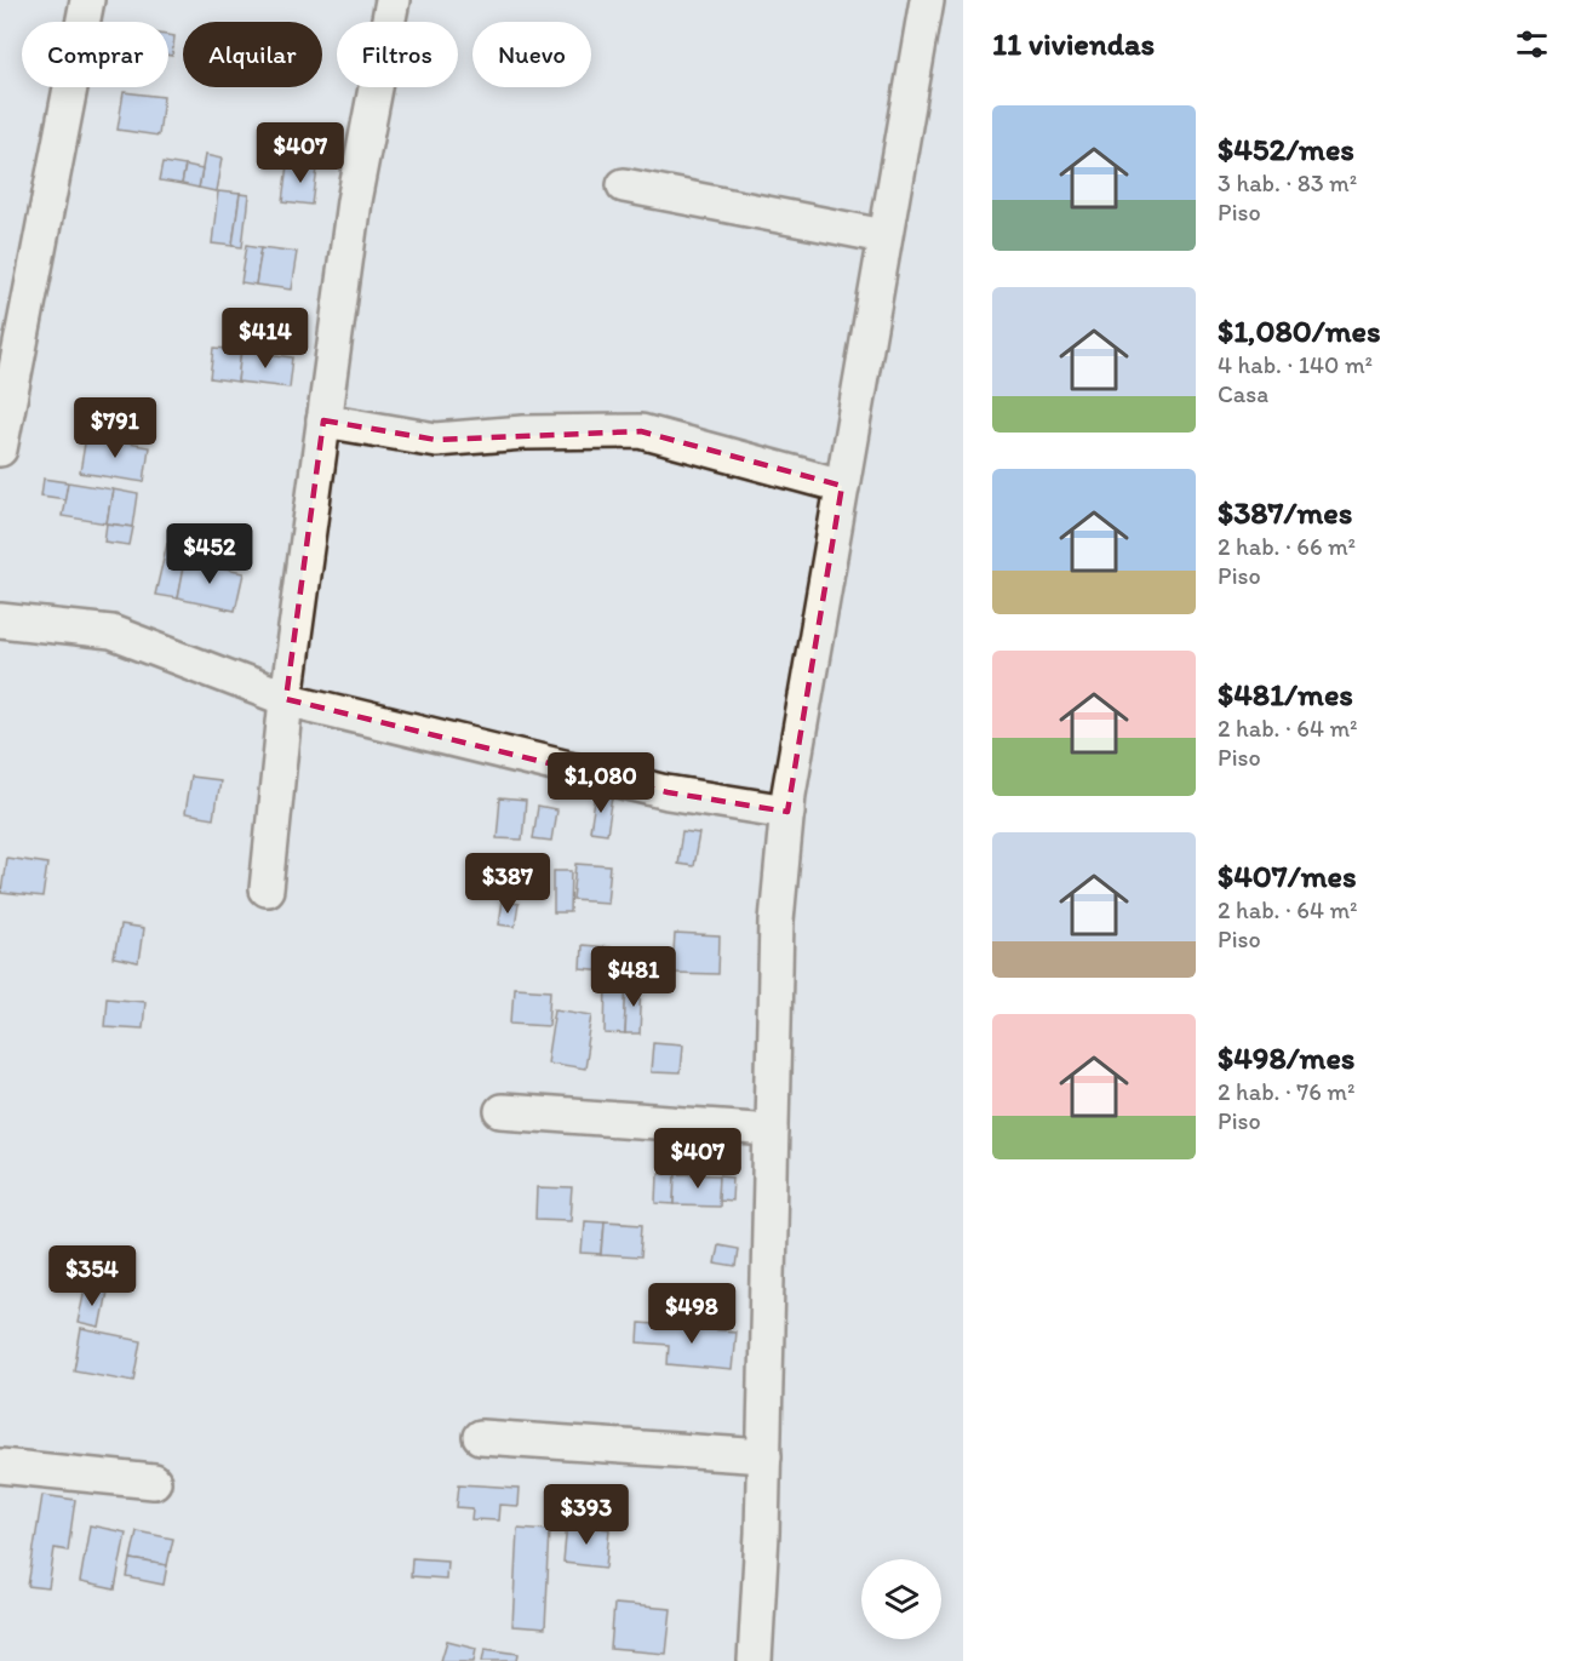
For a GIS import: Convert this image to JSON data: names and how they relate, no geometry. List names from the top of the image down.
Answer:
{
  "page": {
    "heading": "11 viviendas",
    "chip": [
      "Comprar",
      "Alquilar",
      "Filtros",
      "Nuevo"
    ],
    "list": [
      {
        "name": "$452/mes",
        "note": "3 hab. · 83 m² · Piso"
      },
      {
        "name": "$1,080/mes",
        "note": "4 hab. · 140 m² · Casa"
      },
      {
        "name": "$387/mes",
        "note": "2 hab. · 66 m² · Piso"
      },
      {
        "name": "$481/mes",
        "note": "2 hab. · 64 m² · Piso"
      },
      {
        "name": "$407/mes",
        "note": "2 hab. · 64 m² · Piso"
      },
      {
        "name": "$498/mes",
        "note": "2 hab. · 76 m² · Piso"
      }
    ],
    "price": [
      "$407",
      "$414",
      "$791",
      "$452",
      "$1,080",
      "$387",
      "$481",
      "$407",
      "$354",
      "$498",
      "$393"
    ]
  }
}
